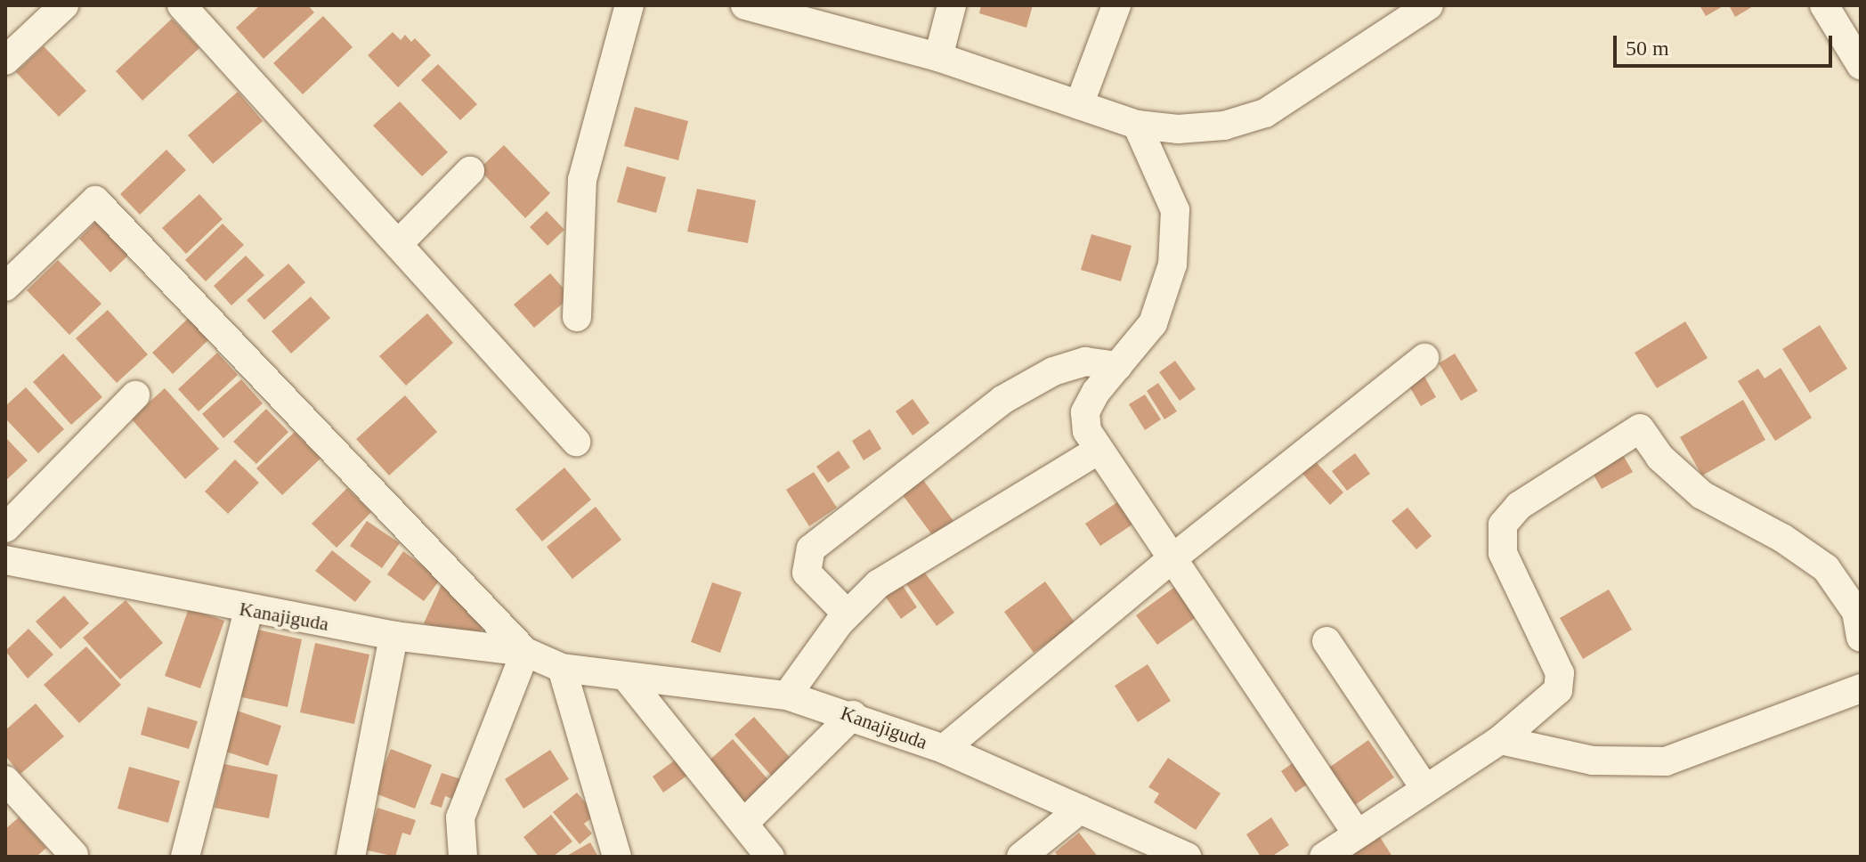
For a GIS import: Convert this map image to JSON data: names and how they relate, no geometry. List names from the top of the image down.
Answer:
{
  "streets": {
    "street": ["Kanajiguda"]
  },
  "scale_bar": "50 m"
}
